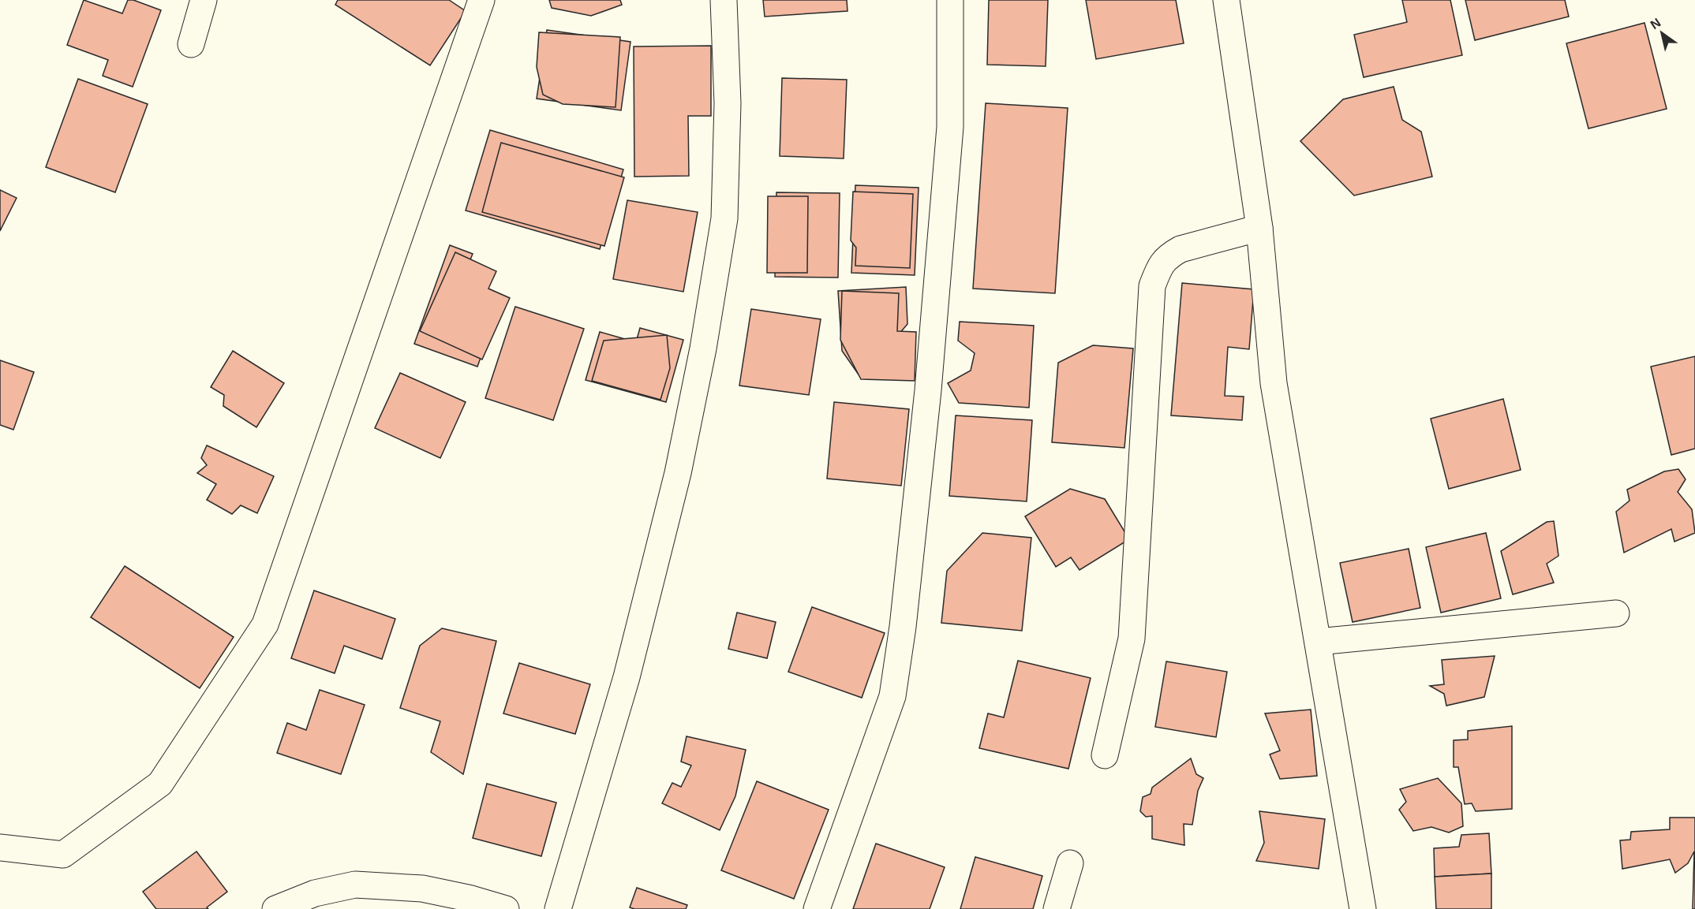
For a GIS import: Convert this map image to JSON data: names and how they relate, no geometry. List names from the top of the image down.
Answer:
{
  "north": "top left"
}
